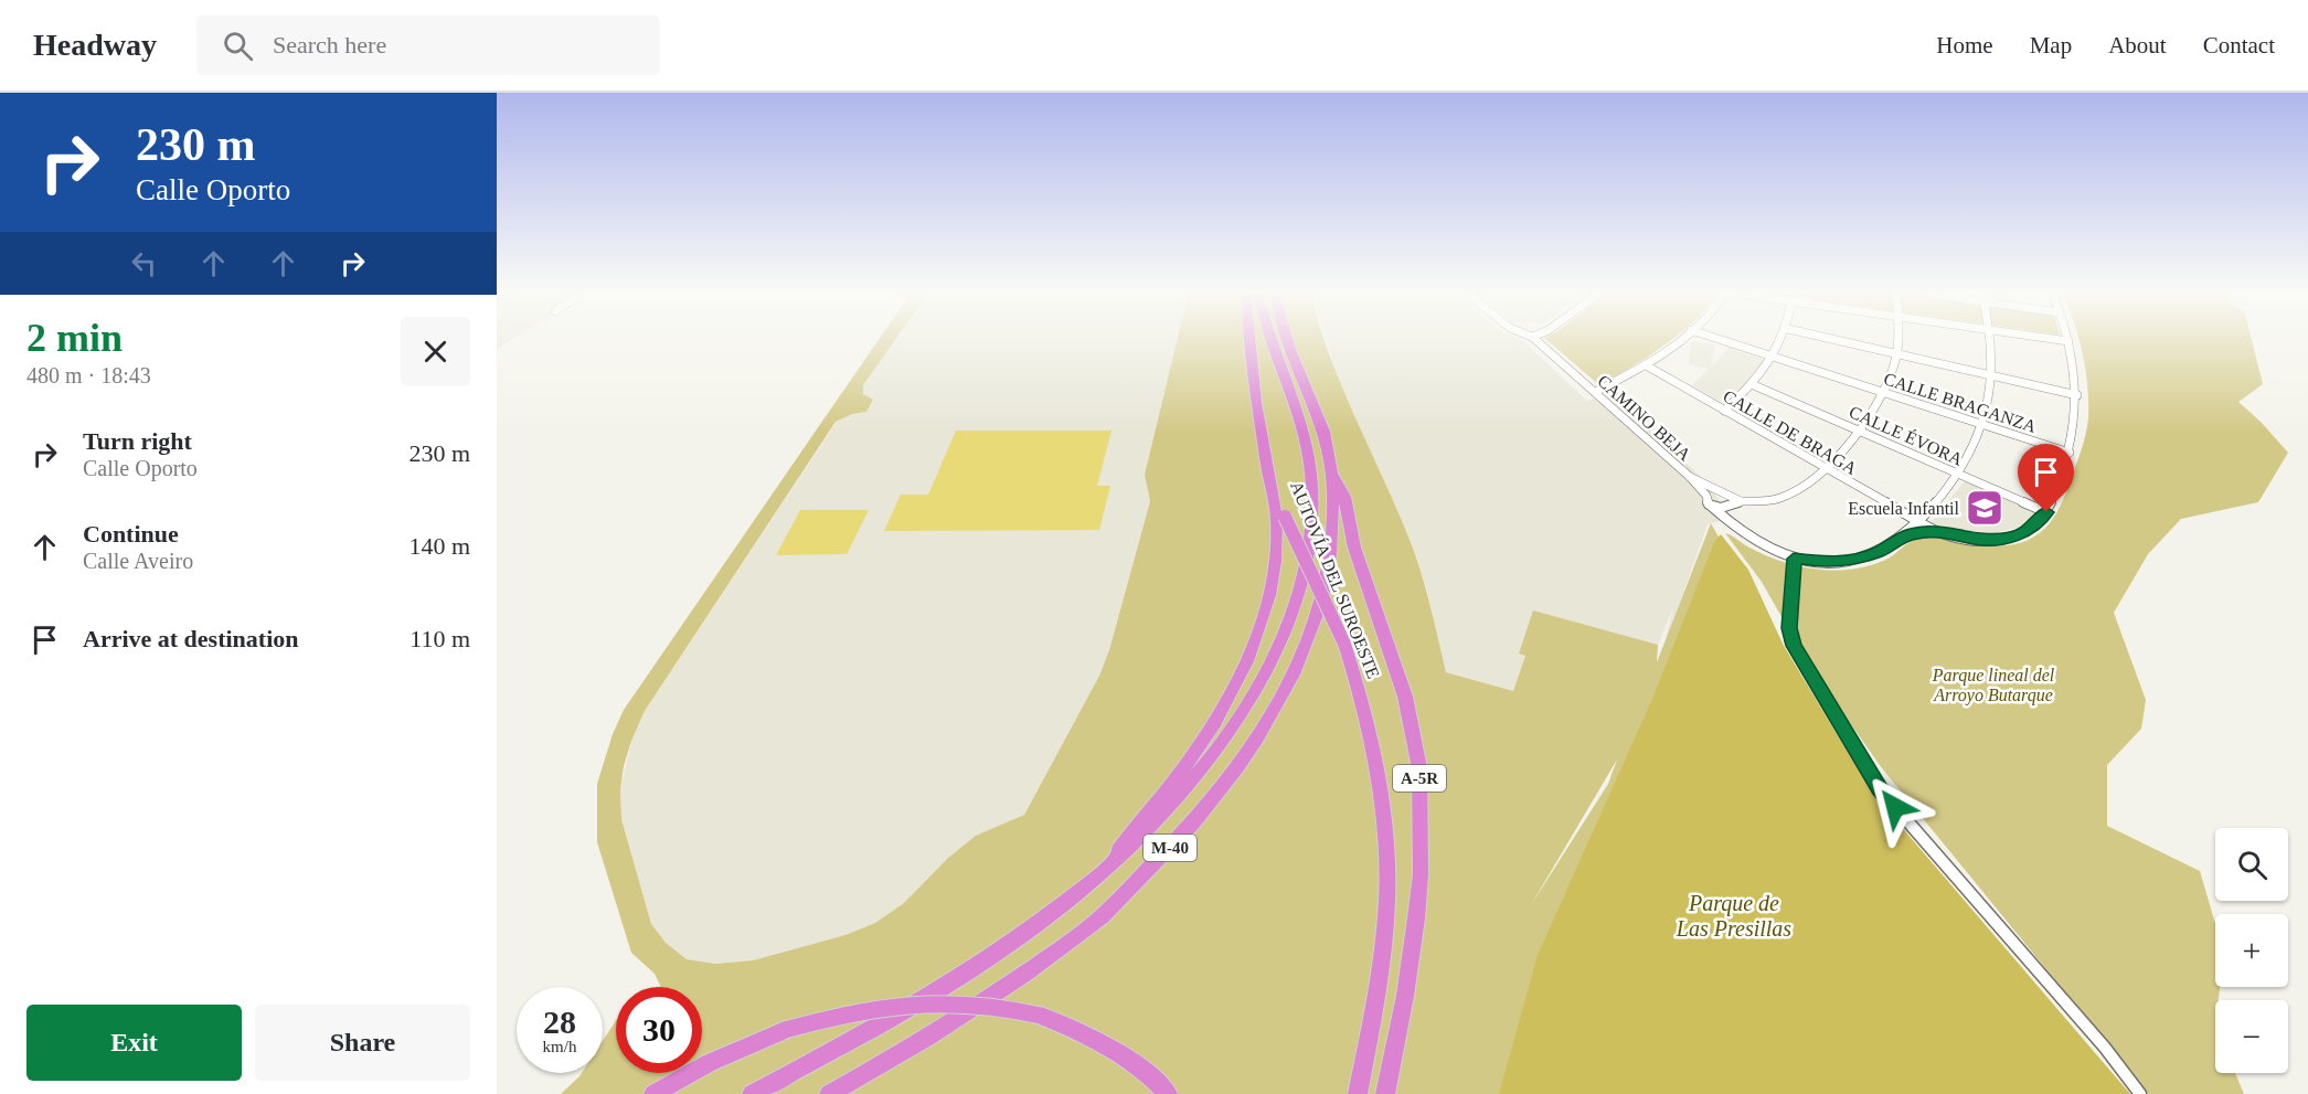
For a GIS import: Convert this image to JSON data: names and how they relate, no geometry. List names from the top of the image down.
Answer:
{
  "streets": {
    "highway": ["AUTOVÍA DEL SUROESTE", "A-5R", "M-40"],
    "street": [
      "CALLE BRAGANZA",
      "CAMINO BEJA",
      "CALLE DE BRAGA",
      "CALLE ÉVORA"
    ]
  },
  "crossings": [
    ["AUTOVÍA DEL SUROESTE", "A-5R"],
    ["AUTOVÍA DEL SUROESTE", "M-40"]
  ],
  "parks": ["Parque lineal del Arroyo Butarque", "Parque de Las Presillas"],
  "places": {
    "school or university": ["Escuela Infantil"]
  },
  "page": {
    "header": "Headway",
    "search": "Search here",
    "nav": [
      "Home",
      "Map",
      "About",
      "Contact"
    ],
    "turn": ["230 m", "Calle Oporto"],
    "heading": ["2 min", "480 m · 18:43"],
    "list": [
      {
        "name": "Turn right",
        "note": "Calle Oporto",
        "value": "230 m"
      },
      {
        "name": "Continue",
        "note": "Calle Aveiro",
        "value": "140 m"
      },
      {
        "name": "Arrive at destination",
        "value": "110 m"
      }
    ],
    "map_buttons": ["+", "−"],
    "speed": "28 km/h",
    "limit": "30",
    "buttons": ["Exit", "Share"]
  }
}
